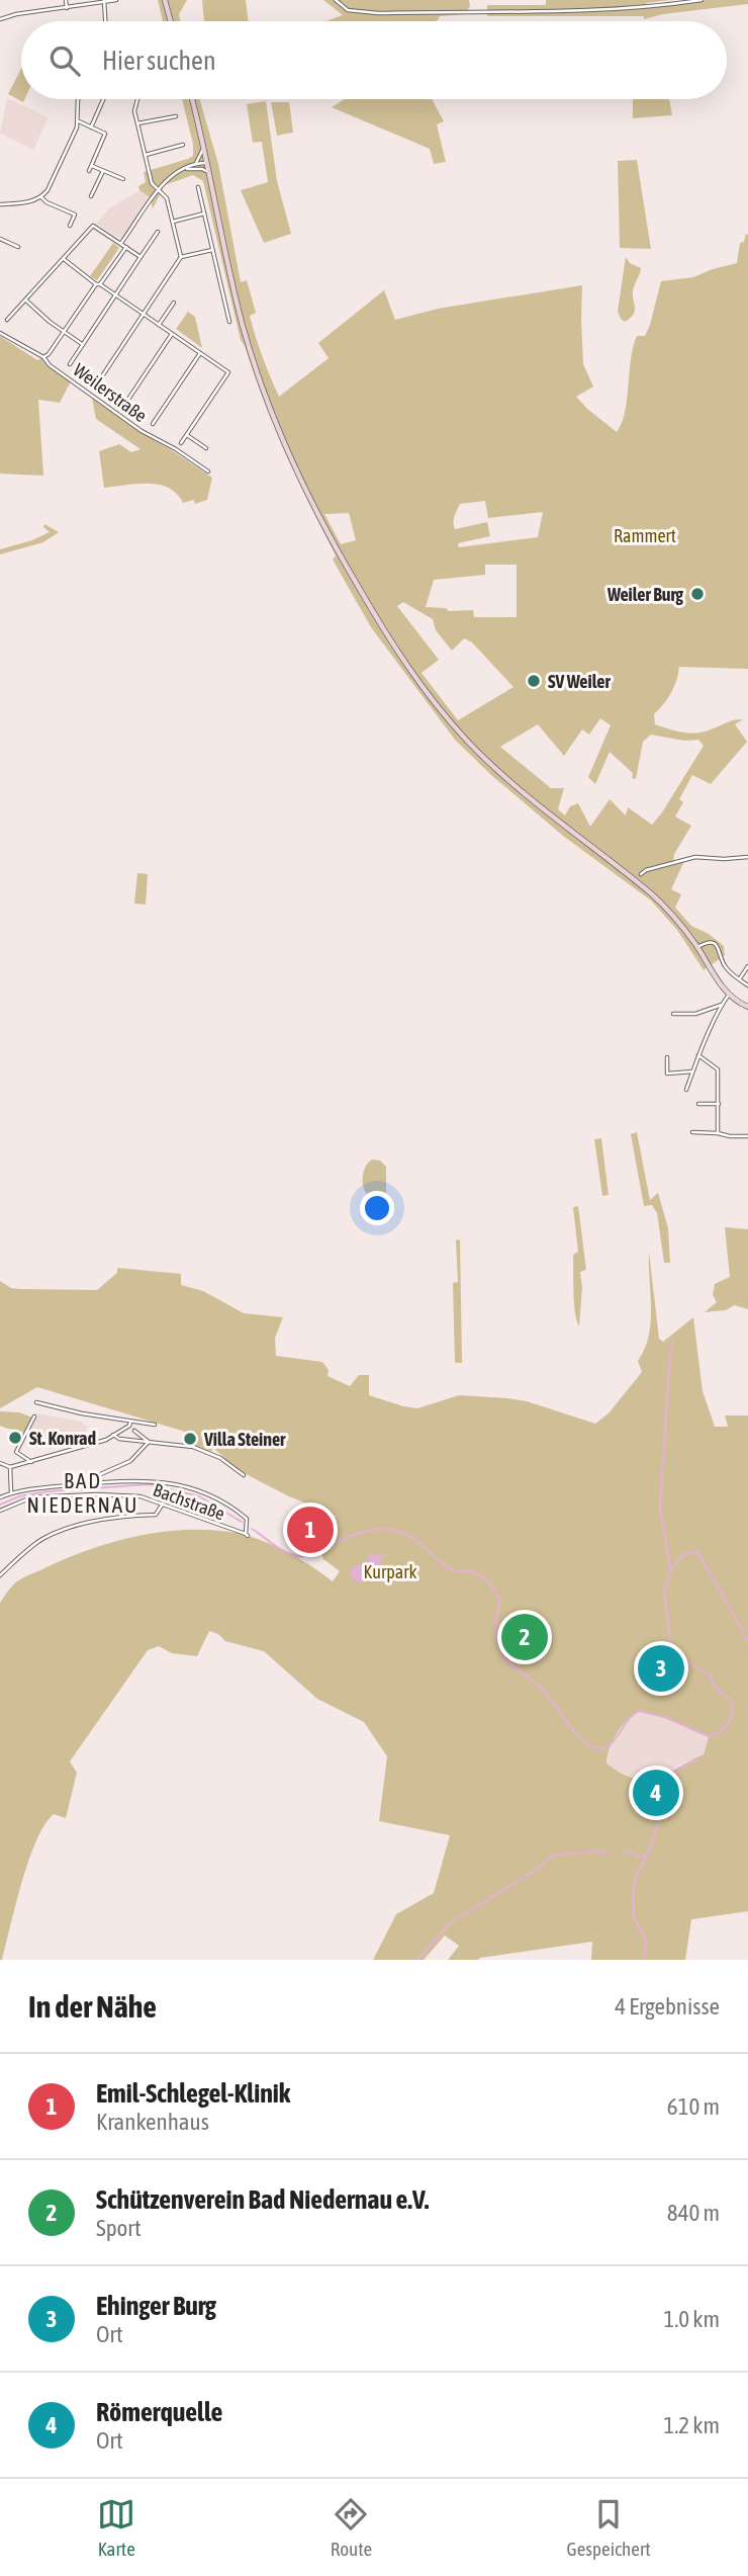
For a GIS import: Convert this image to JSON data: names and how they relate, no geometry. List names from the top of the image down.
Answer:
{
  "streets": {
    "street": ["Weilerstraße", "Bachstraße"]
  },
  "districts": ["BAD NIEDERNAU"],
  "parks": ["Rammert", "Kurpark"],
  "places": [
    "Weiler Burg",
    "SV Weiler",
    "St. Konrad",
    "Villa Steiner"
  ],
  "page": {
    "search": "Hier suchen",
    "pins": [
      "1",
      "2",
      "3",
      "4"
    ],
    "heading": ["In der Nähe", "4 Ergebnisse"],
    "list": [
      {
        "mark": "1",
        "name": "Emil-Schlegel-Klinik",
        "note": "Krankenhaus",
        "value": "610 m"
      },
      {
        "mark": "2",
        "name": "Schützenverein Bad Niedernau e.V.",
        "note": "Sport",
        "value": "840 m"
      },
      {
        "mark": "3",
        "name": "Ehinger Burg",
        "note": "Ort",
        "value": "1.0 km"
      },
      {
        "mark": "4",
        "name": "Römerquelle",
        "note": "Ort",
        "value": "1.2 km"
      }
    ],
    "nav": ["Karte", "Route", "Gespeichert"]
  }
}
